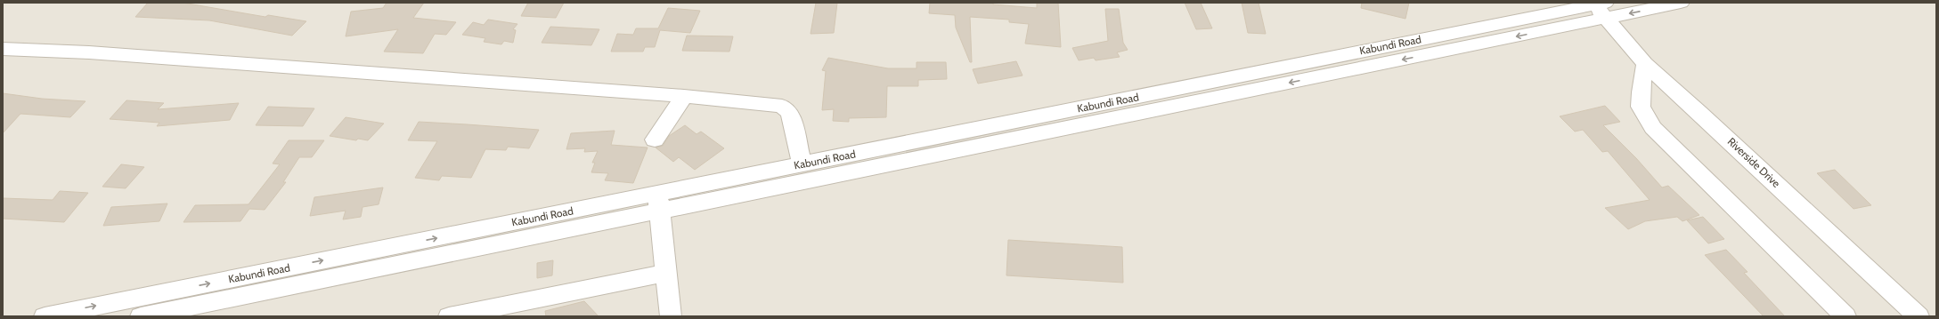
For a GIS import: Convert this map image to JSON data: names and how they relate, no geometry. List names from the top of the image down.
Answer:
{
  "streets": {
    "street": ["Kabundi Road", "Riverside Drive"]
  },
  "crossings": [
    ["Kabundi Road", "Riverside Drive"]
  ]
}
